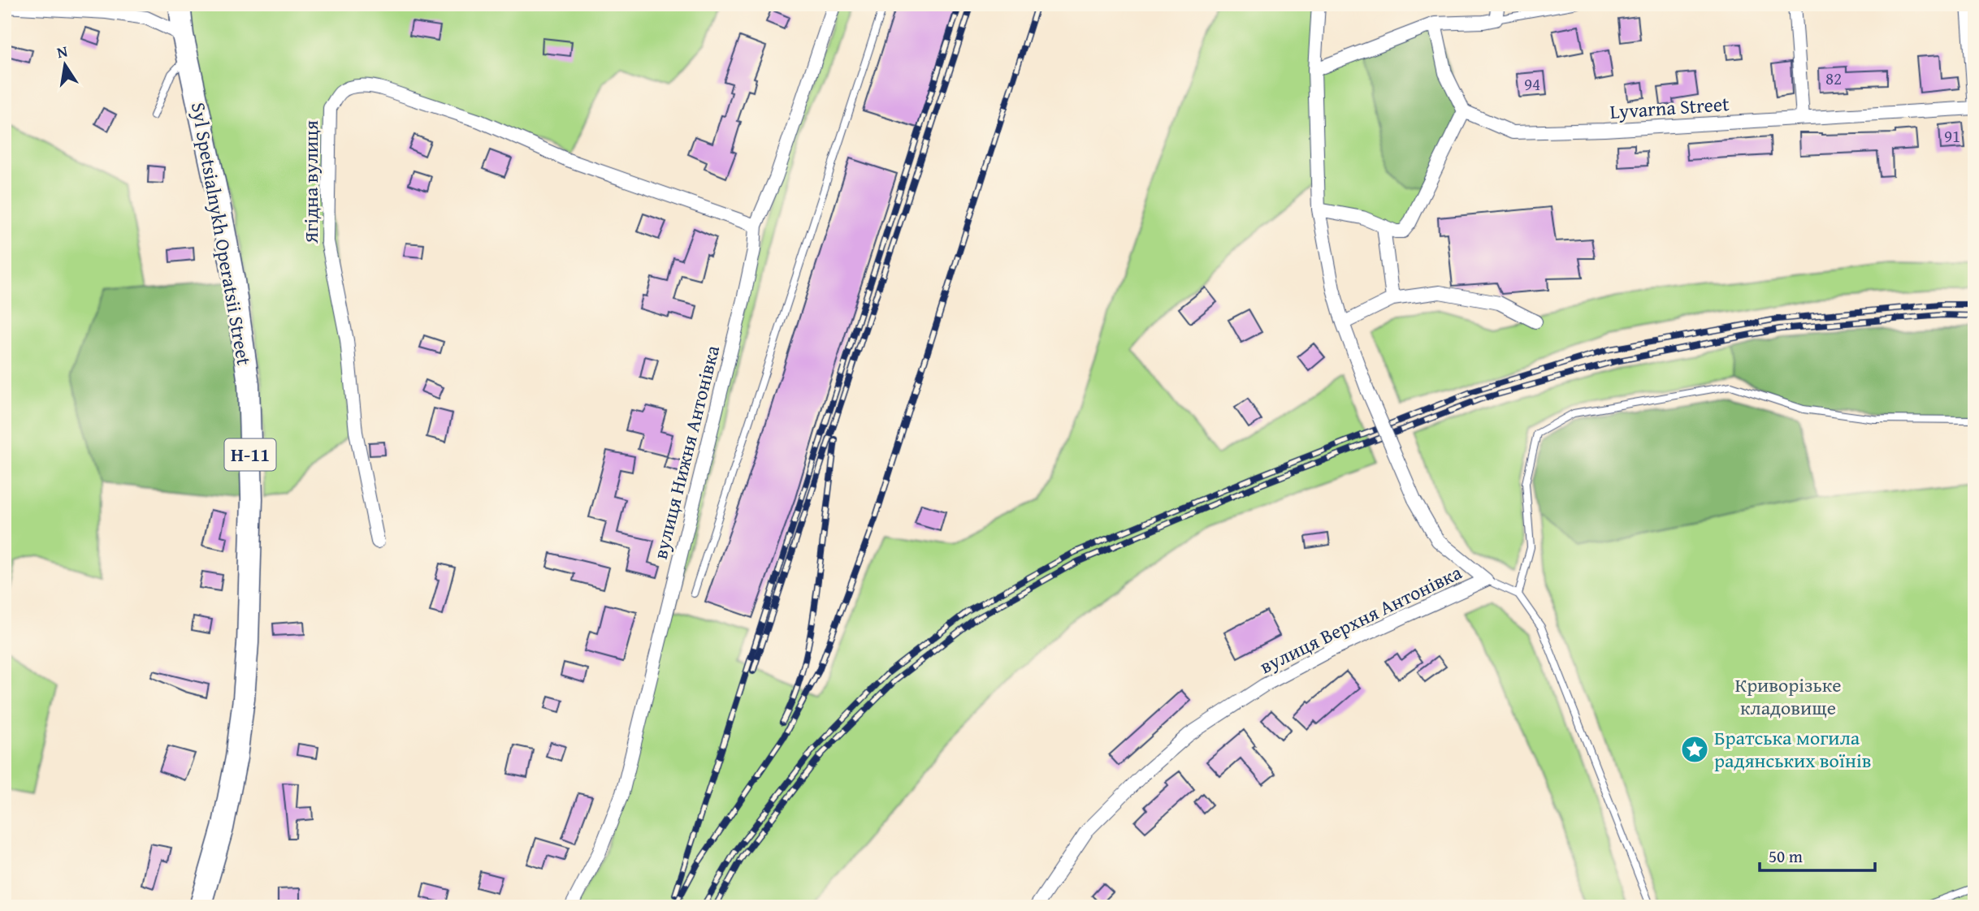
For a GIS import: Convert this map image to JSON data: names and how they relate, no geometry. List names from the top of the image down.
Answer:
{
  "streets": {
    "main road": ["Syl Spetsialnykh Operatsii Street", "Н-11"],
    "street": [
      "Lyvarna Street",
      "Ягідна вулиця",
      "вулиця Нижня Антонівка",
      "вулиця Верхня Антонівка"
    ]
  },
  "crossings": [
    ["Ягідна вулиця", "вулиця Нижня Антонівка"]
  ],
  "parks": ["Криворізьке кладовище"],
  "places": {
    "place": ["Братська могила радянських воїнів"]
  },
  "house_numbers": ["82", "94", "91"],
  "scale_bar": "50 m",
  "north": "top"
}
